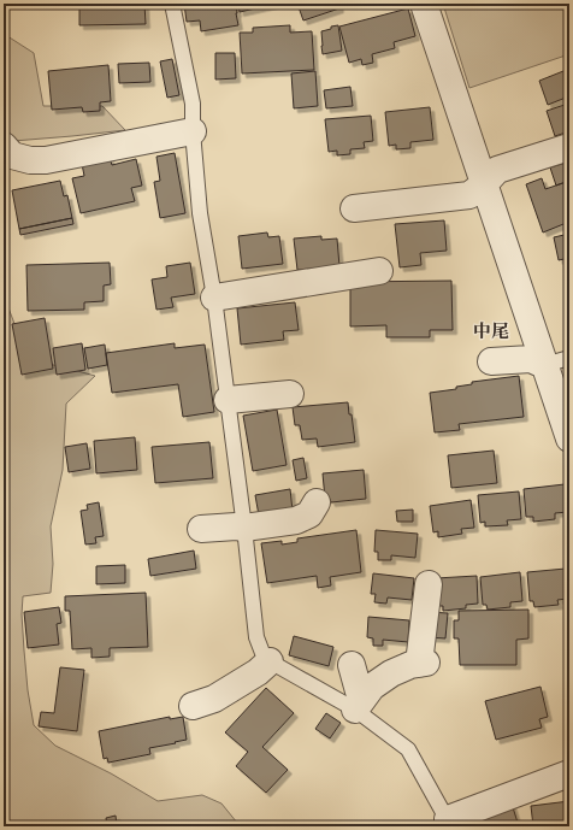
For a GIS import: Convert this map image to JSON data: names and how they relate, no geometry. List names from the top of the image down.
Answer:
{
  "districts": ["中尾"]
}
